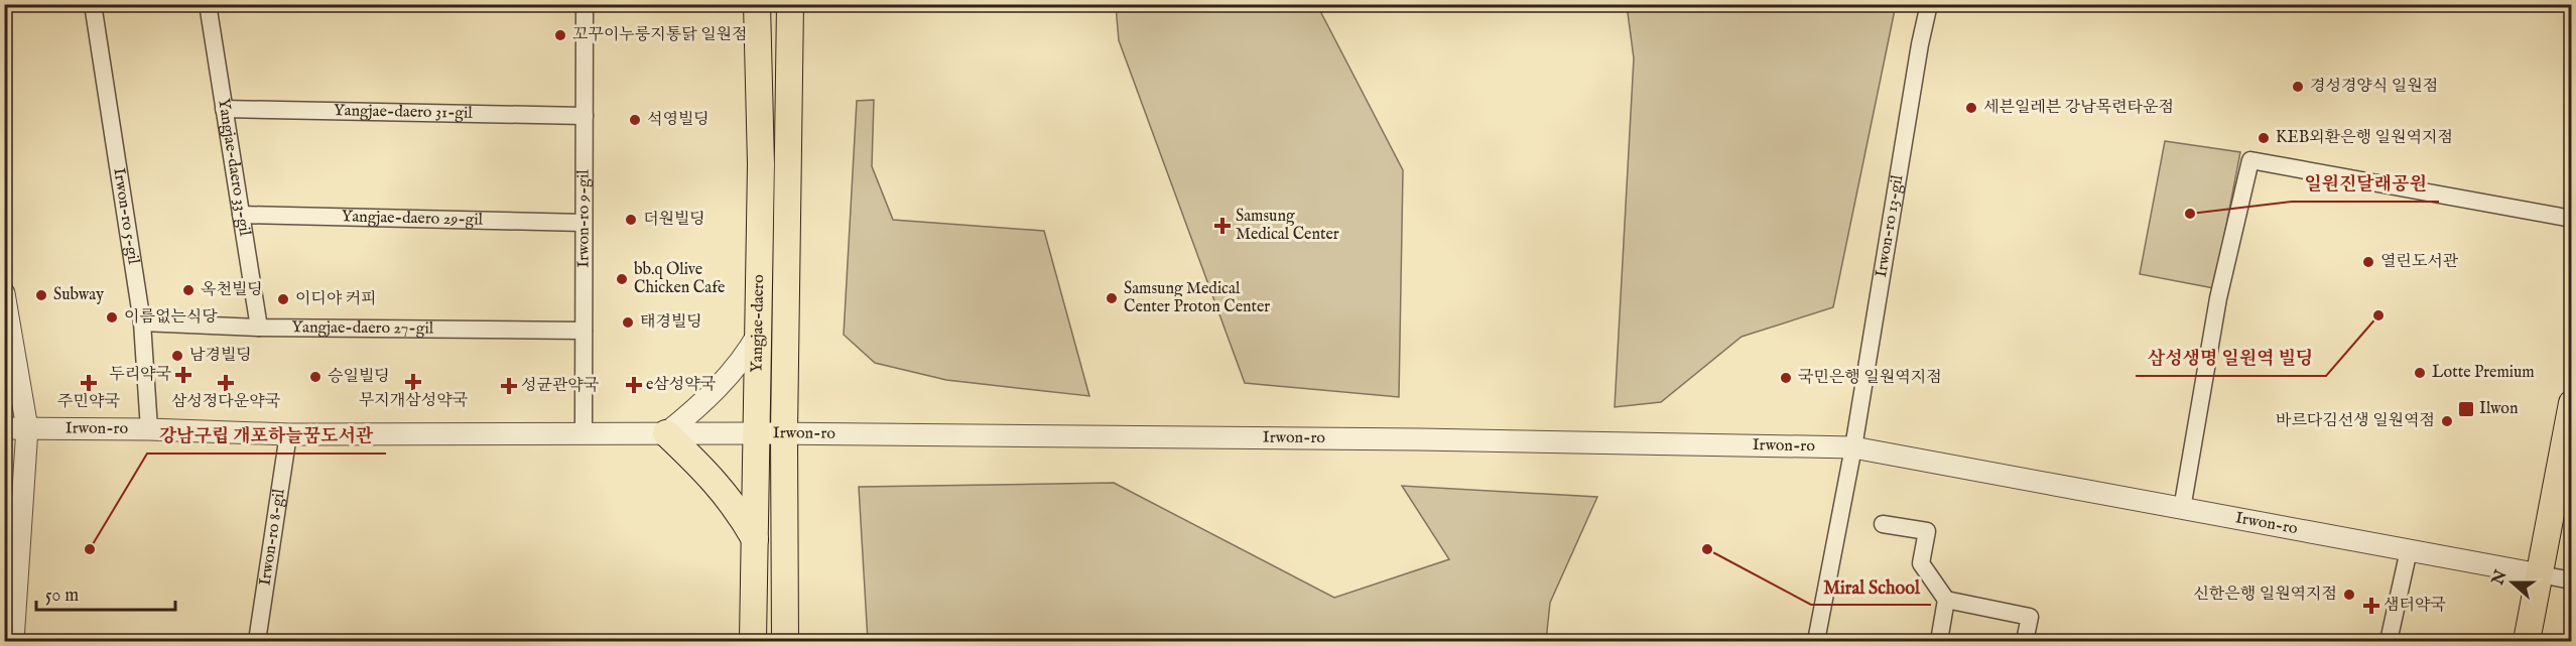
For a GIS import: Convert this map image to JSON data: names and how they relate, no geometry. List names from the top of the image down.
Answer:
{
  "streets": {
    "main road": ["Yangjae-daero"],
    "street": [
      "Yangjae-daero 31-gil",
      "Yangjae-daero 33-gil",
      "Irwon-ro 5-gil",
      "Yangjae-daero 29-gil",
      "Irwon-ro 9-gil",
      "Irwon-ro 13-gil",
      "Yangjae-daero 27-gil",
      "Irwon-ro",
      "Irwon-ro 8-gil"
    ]
  },
  "crossings": [
    ["Yangjae-daero 31-gil", "Yangjae-daero 33-gil"],
    ["Yangjae-daero 31-gil", "Irwon-ro 9-gil"],
    ["Yangjae-daero 33-gil", "Yangjae-daero 29-gil"],
    ["Yangjae-daero 33-gil", "Yangjae-daero 27-gil"],
    ["Irwon-ro 5-gil", "Yangjae-daero 27-gil"],
    ["Irwon-ro 5-gil", "Irwon-ro"],
    ["Yangjae-daero 29-gil", "Irwon-ro 9-gil"],
    ["Irwon-ro 9-gil", "Yangjae-daero 27-gil"],
    ["Irwon-ro 9-gil", "Irwon-ro"],
    ["Irwon-ro 13-gil", "Irwon-ro"],
    ["Yangjae-daero", "Irwon-ro"],
    ["Irwon-ro", "Irwon-ro 8-gil"]
  ],
  "places": {
    "other": [
      "꼬꾸이누룽지통닭 일원점",
      "경성경양식 일원점",
      "세븐일레븐 강남목련타운점",
      "석영빌딩",
      "KEB외환은행 일원역지점",
      "일원진달래공원",
      "더원빌딩",
      "열린도서관",
      "bb.q Olive Chicken Cafe",
      "옥천빌딩",
      "Subway",
      "Samsung Medical Center Proton Center",
      "이디야 커피",
      "삼성생명 일원역 빌딩",
      "이름없는식당",
      "태경빌딩",
      "남경빌딩",
      "Lotte Premium",
      "승일빌딩",
      "국민은행 일원역지점",
      "바르다김선생 일원역점",
      "강남구립 개포하늘꿈도서관",
      "Miral School",
      "신한은행 일원역지점"
    ],
    "health": [
      "Samsung Medical Center",
      "두리약국",
      "무지개삼성약국",
      "주민약국",
      "삼성정다운약국",
      "e삼성약국",
      "성균관약국",
      "샘터약국"
    ],
    "transit": ["Ilwon"]
  },
  "scale_bar": "50 m",
  "north": "left"
}
